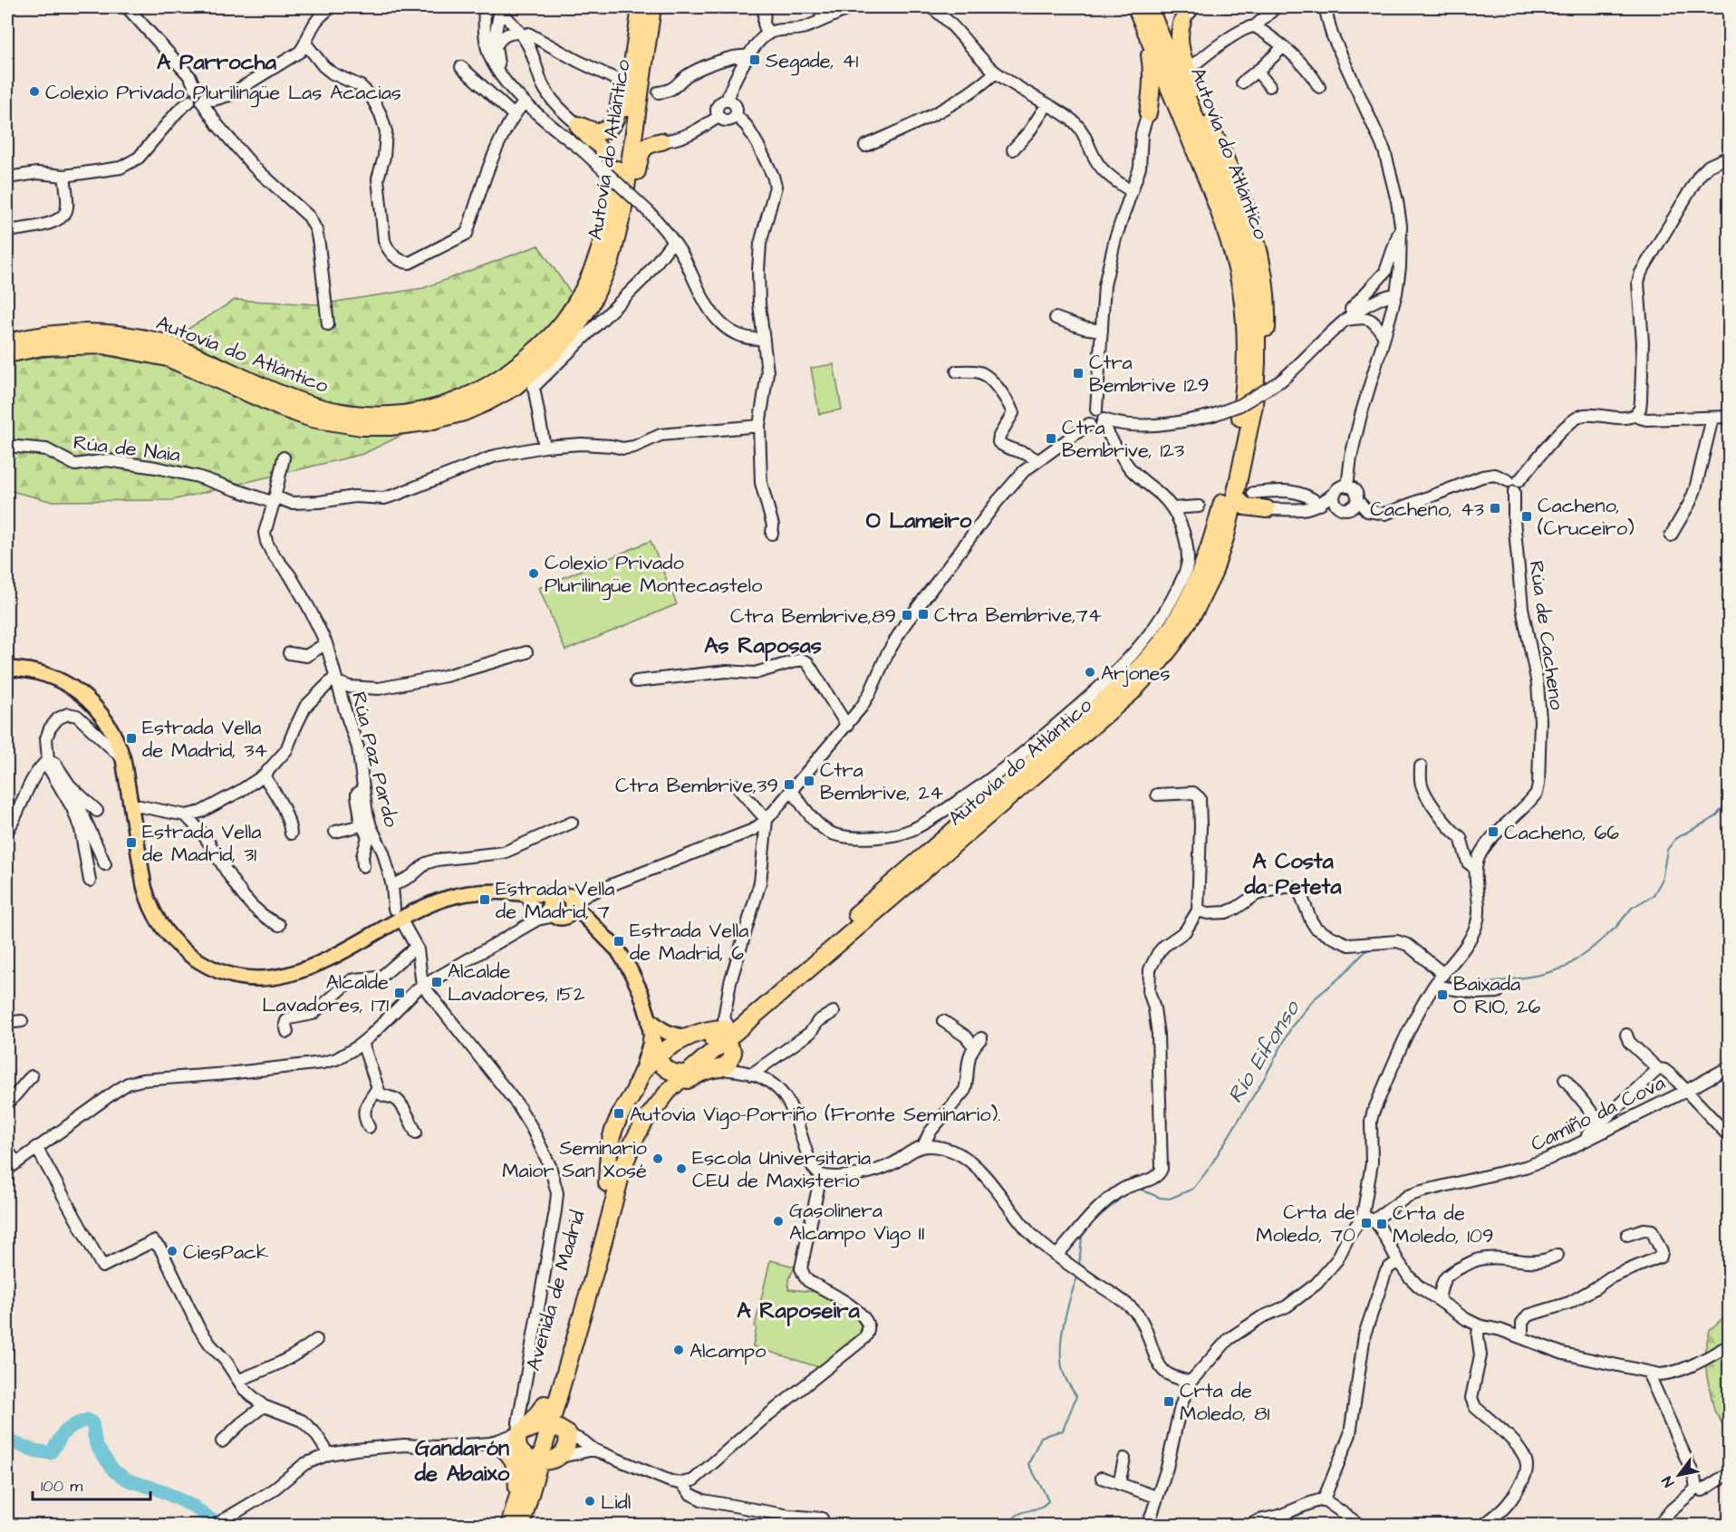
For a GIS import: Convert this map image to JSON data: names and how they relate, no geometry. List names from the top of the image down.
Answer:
{
  "streets": {
    "highway": ["Autovía do Atlántico", "Avenida de Madrid"],
    "street": [
      "Rúa de Naia",
      "Rúa de Cacheno",
      "Rúa Paz Pardo",
      "Camiño da Cova"
    ]
  },
  "crossings": [
    ["Autovía do Atlántico", "Avenida de Madrid"],
    ["Rúa de Naia", "Rúa Paz Pardo"]
  ],
  "districts": [
    "A Parrocha",
    "O Lameiro",
    "As Raposas",
    "A Costa da Peteta",
    "A Raposeira",
    "Gandarón de Abaixo"
  ],
  "water": ["Río Eifonso"],
  "places": {
    "transit": [
      "Segade, 41",
      "Ctra Bembrive 129",
      "Ctra Bembrive, 123",
      "Cacheno, 43",
      "Cacheno, (Cruceiro)",
      "Ctra Bembrive,74",
      "Ctra Bembrive,89",
      "Estrada Vella de Madrid, 34",
      "Ctra Bembrive, 24",
      "Ctra Bembrive,39",
      "Cacheno, 66",
      "Estrada Vella de Madrid, 31",
      "Estrada Vella de Madrid, 7",
      "Estrada Vella de Madrid, 6",
      "Alcalde Lavadores, 152",
      "Alcalde Lavadores, 171",
      "Baixada O RIO, 26",
      "Autovia Vigo-Porriño (Fronte Seminario).",
      "Crta de Moledo, 70",
      "Crta de Moledo, 109",
      "Crta de Moledo, 81"
    ],
    "other": [
      "Colexio Privado Plurilingüe Las Acacias",
      "Colexio Privado Plurilingüe Montecastelo",
      "Arjones",
      "Seminario Maior San Xosé",
      "Escola Universitaria CEU de Maxisterio",
      "Gasolinera Alcampo Vigo II",
      "CiesPack",
      "Alcampo",
      "Lidl"
    ]
  },
  "scale_bar": "100 m",
  "north": "bottom left"
}
